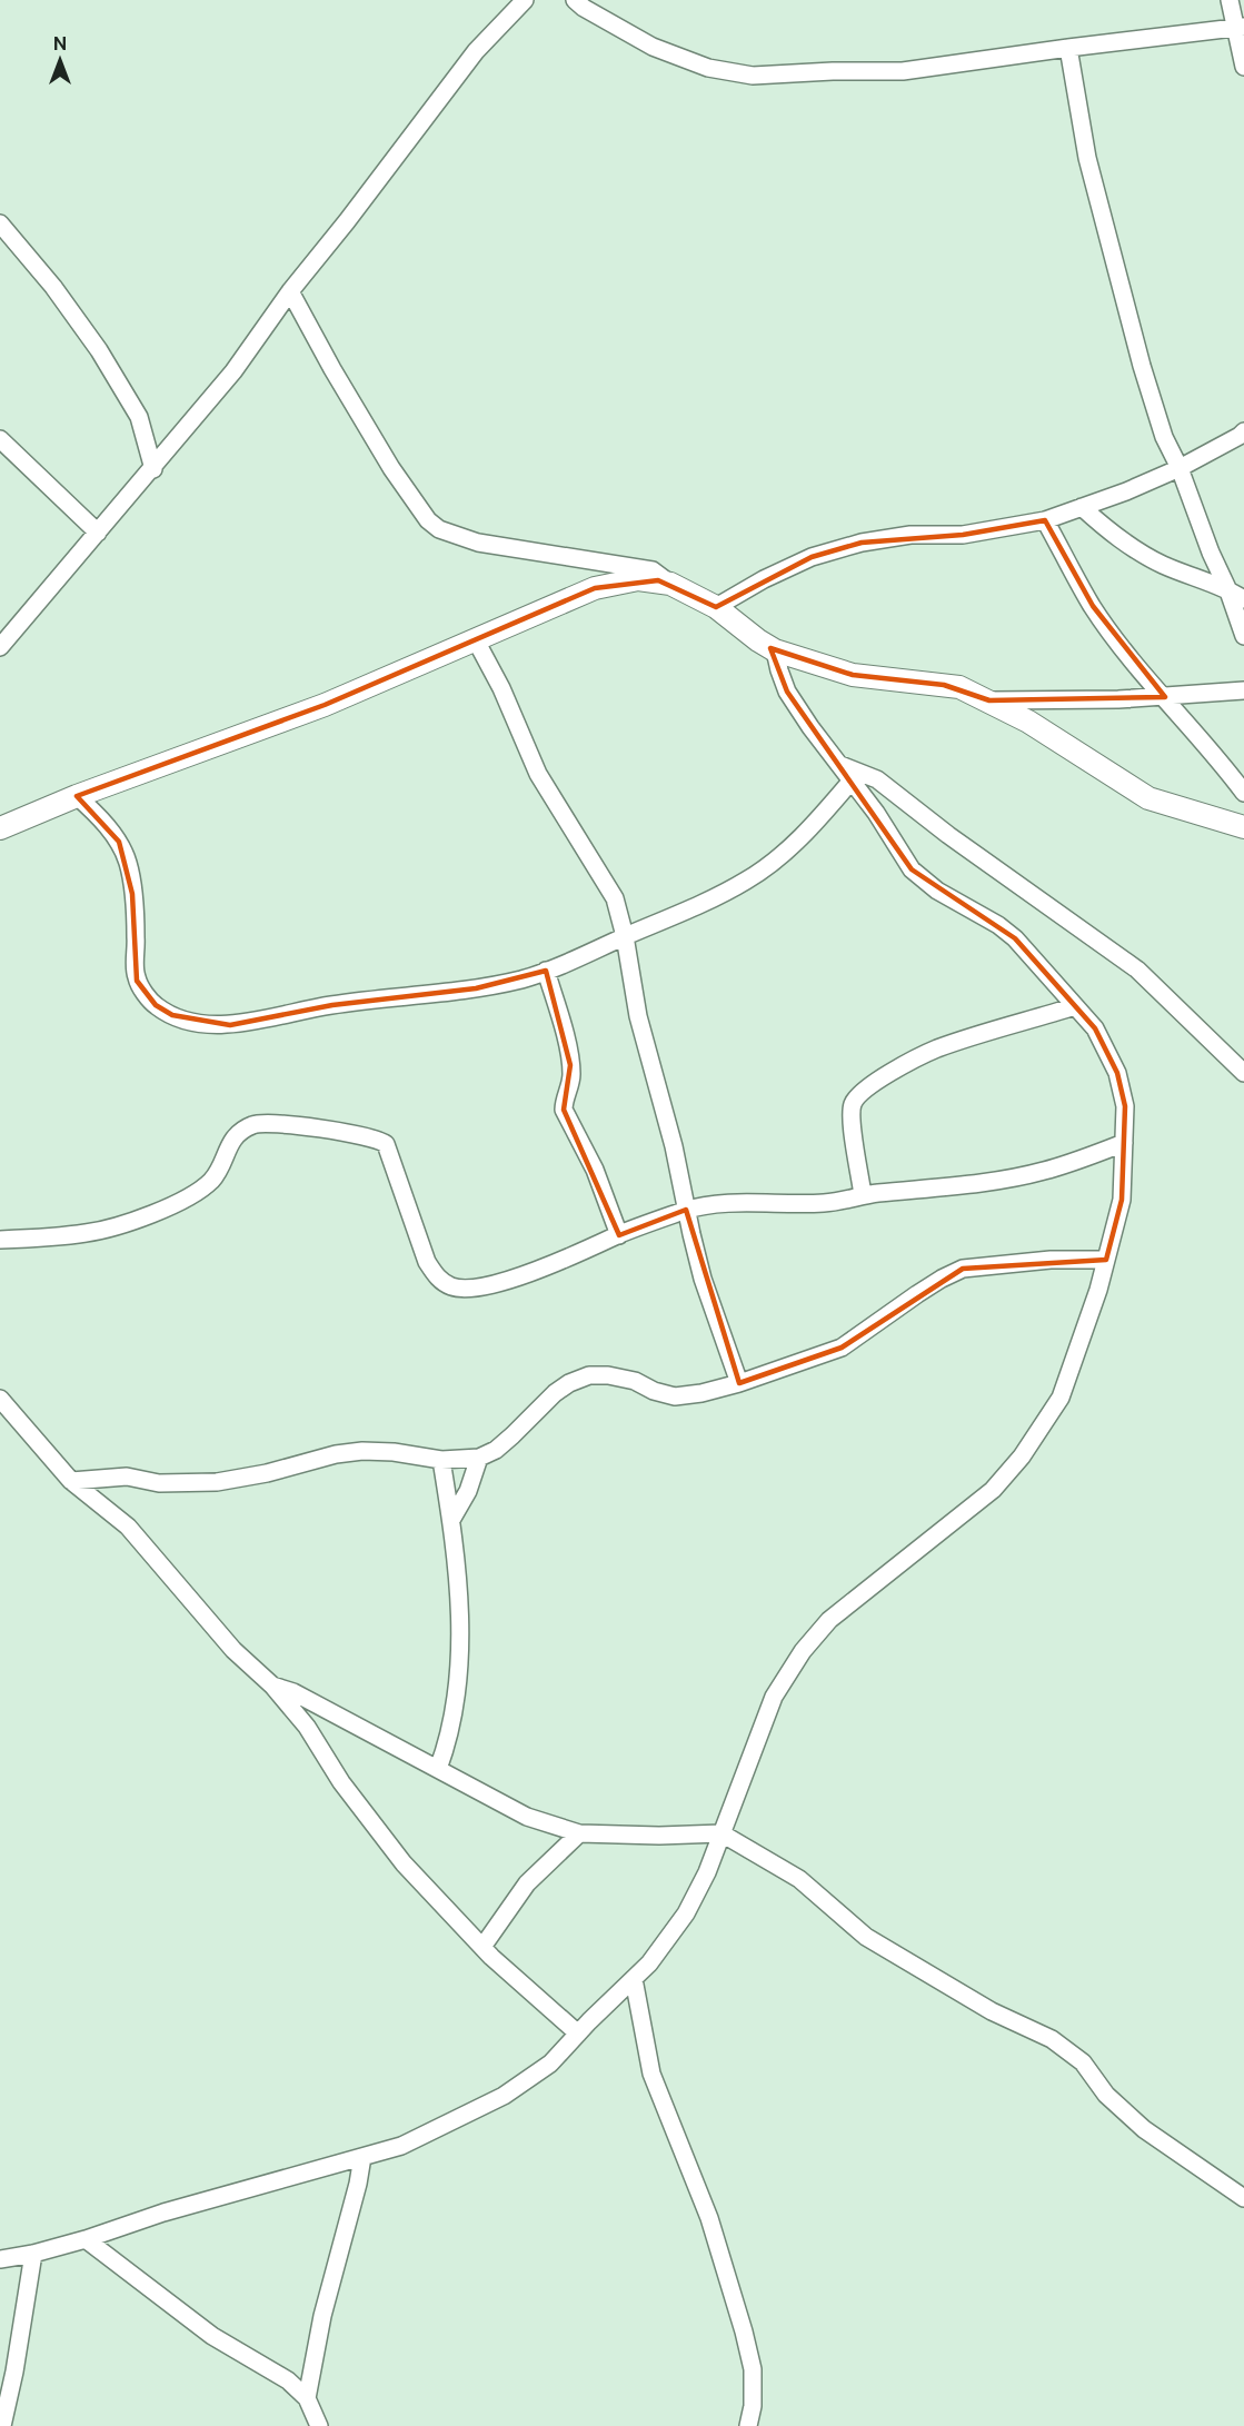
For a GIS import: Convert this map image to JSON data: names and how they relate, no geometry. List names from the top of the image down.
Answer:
{
  "north": "top"
}
